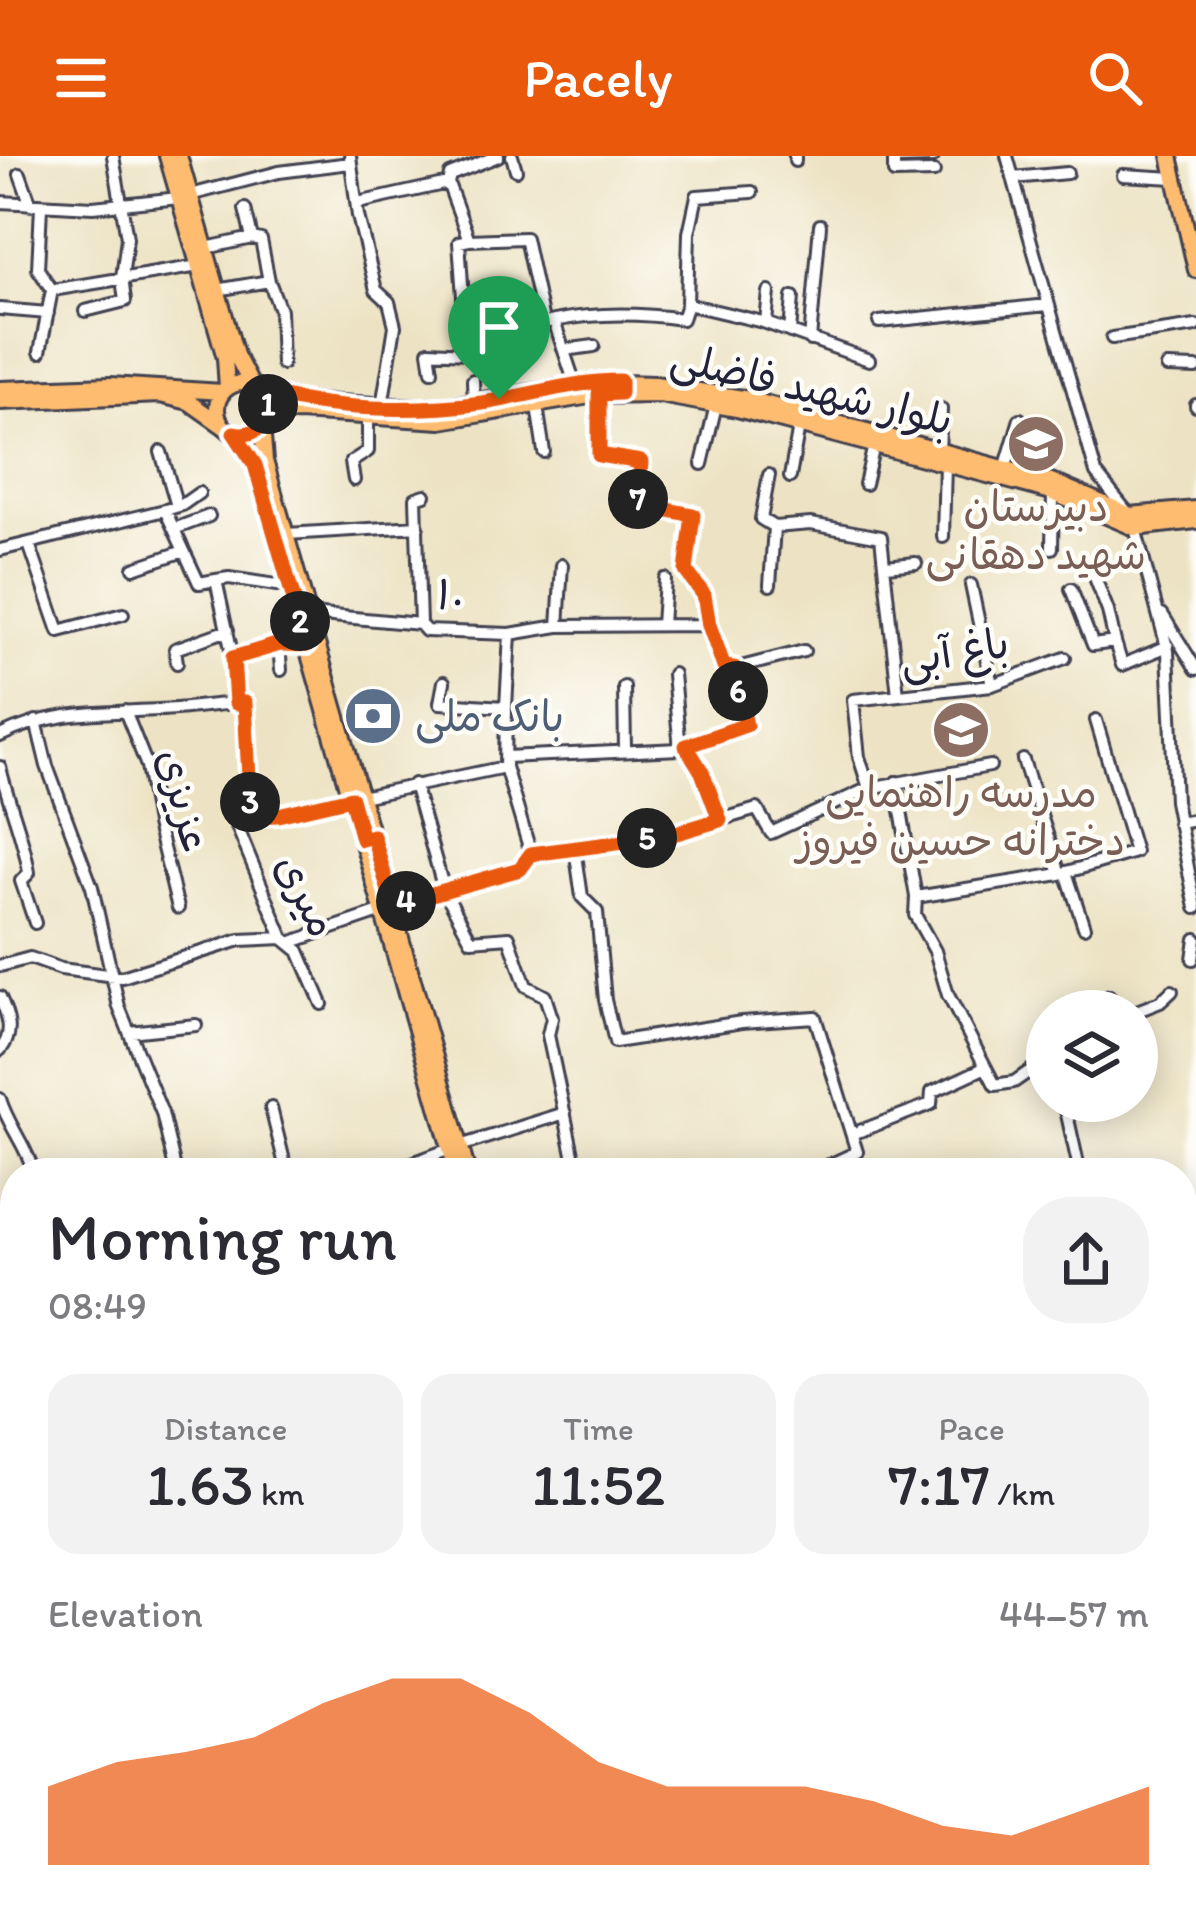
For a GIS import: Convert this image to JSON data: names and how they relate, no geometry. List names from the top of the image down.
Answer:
{
  "streets": {
    "main road": ["بلوار شهید فاضلی"],
    "street": [
      "۱۰",
      "باغ آبی",
      "عزیزی",
      "میری"
    ]
  },
  "places": {
    "school or university": ["دبیرستان شهید دهقانی", "مدرسه راهنمایی دخترانه حسین فیروز"],
    "bank": ["بانک ملی"]
  },
  "page": {
    "header": "Pacely",
    "pins": [
      "1",
      "7",
      "2",
      "6",
      "3",
      "5",
      "4"
    ],
    "heading": ["Morning run", "08:49"],
    "stats": [
      ["Distance", "1.63 km"],
      ["Time", "11:52"],
      ["Pace", "7:17 /km"]
    ],
    "chart": ["Elevation", "44–57 m"]
  }
}
